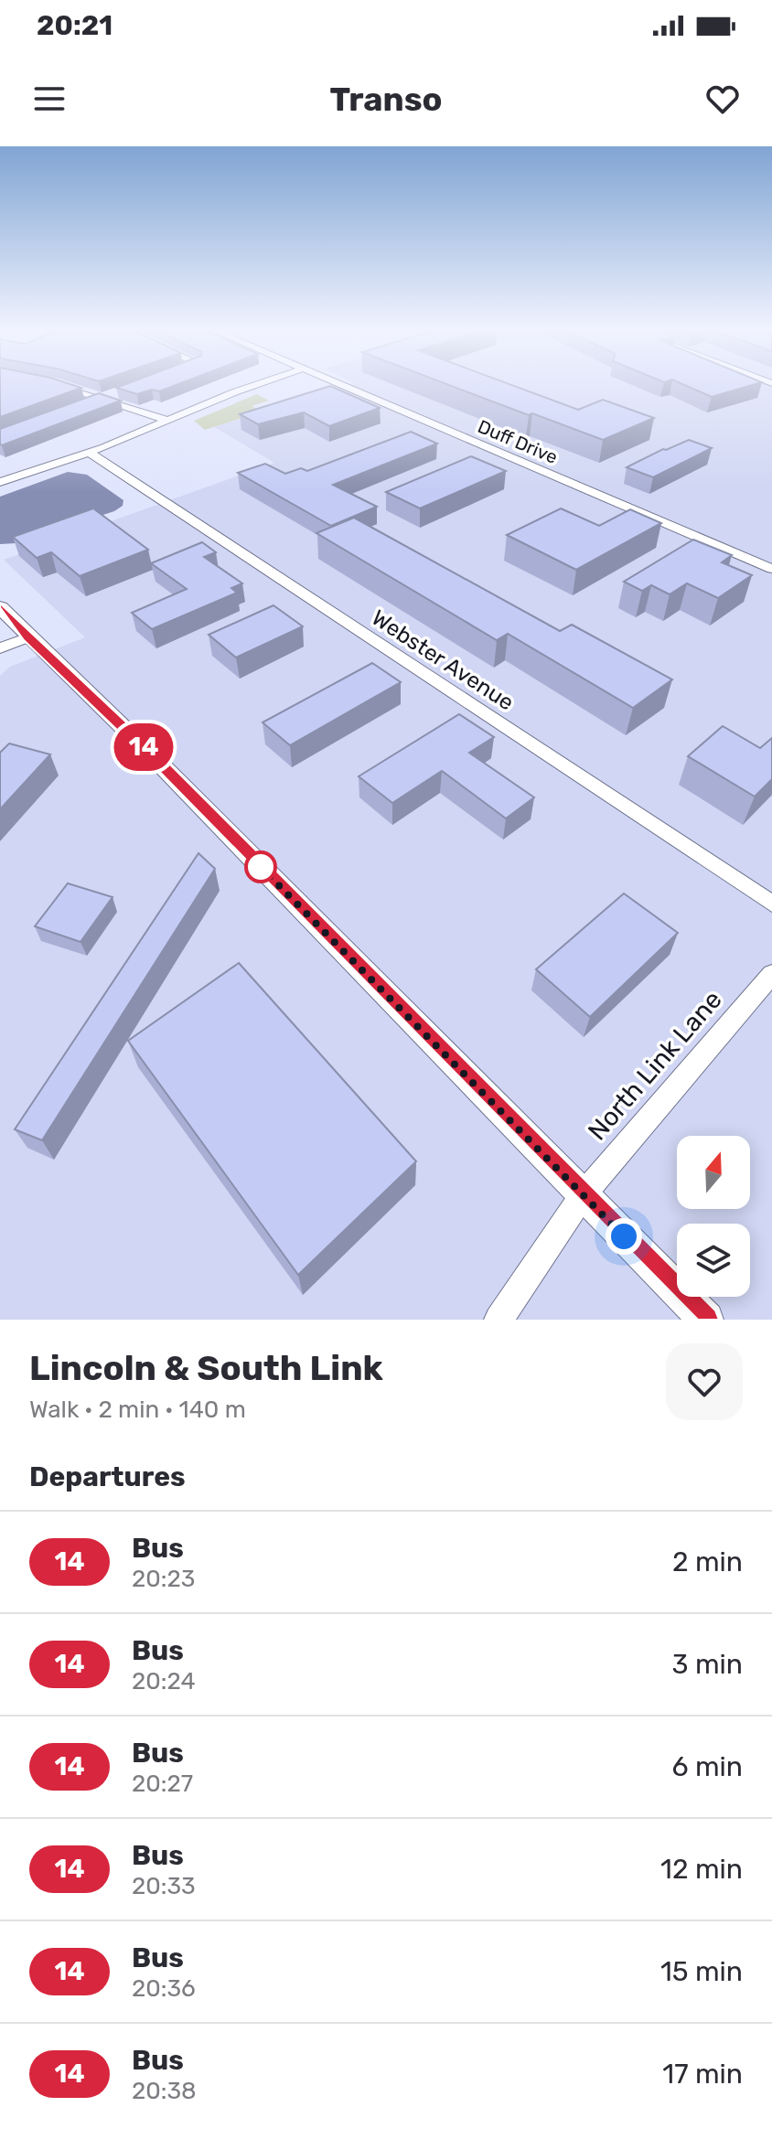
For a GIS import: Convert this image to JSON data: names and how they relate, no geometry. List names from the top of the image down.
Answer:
{
  "streets": {
    "street": ["Duff Drive", "Webster Avenue", "North Link Lane"]
  },
  "lines": ["bus line 14"],
  "north": "top",
  "page": {
    "status": "20:21",
    "header": "Transo",
    "on_map": "14",
    "heading": [
      ["Lincoln & South Link", "Walk · 2 min · 140 m"],
      "Departures"
    ],
    "list": [
      {
        "mark": "14",
        "name": "Bus",
        "note": "20:23",
        "value": "2 min"
      },
      {
        "mark": "14",
        "name": "Bus",
        "note": "20:24",
        "value": "3 min"
      },
      {
        "mark": "14",
        "name": "Bus",
        "note": "20:27",
        "value": "6 min"
      },
      {
        "mark": "14",
        "name": "Bus",
        "note": "20:33",
        "value": "12 min"
      },
      {
        "mark": "14",
        "name": "Bus",
        "note": "20:36",
        "value": "15 min"
      },
      {
        "mark": "14",
        "name": "Bus",
        "note": "20:38",
        "value": "17 min"
      }
    ]
  }
}
